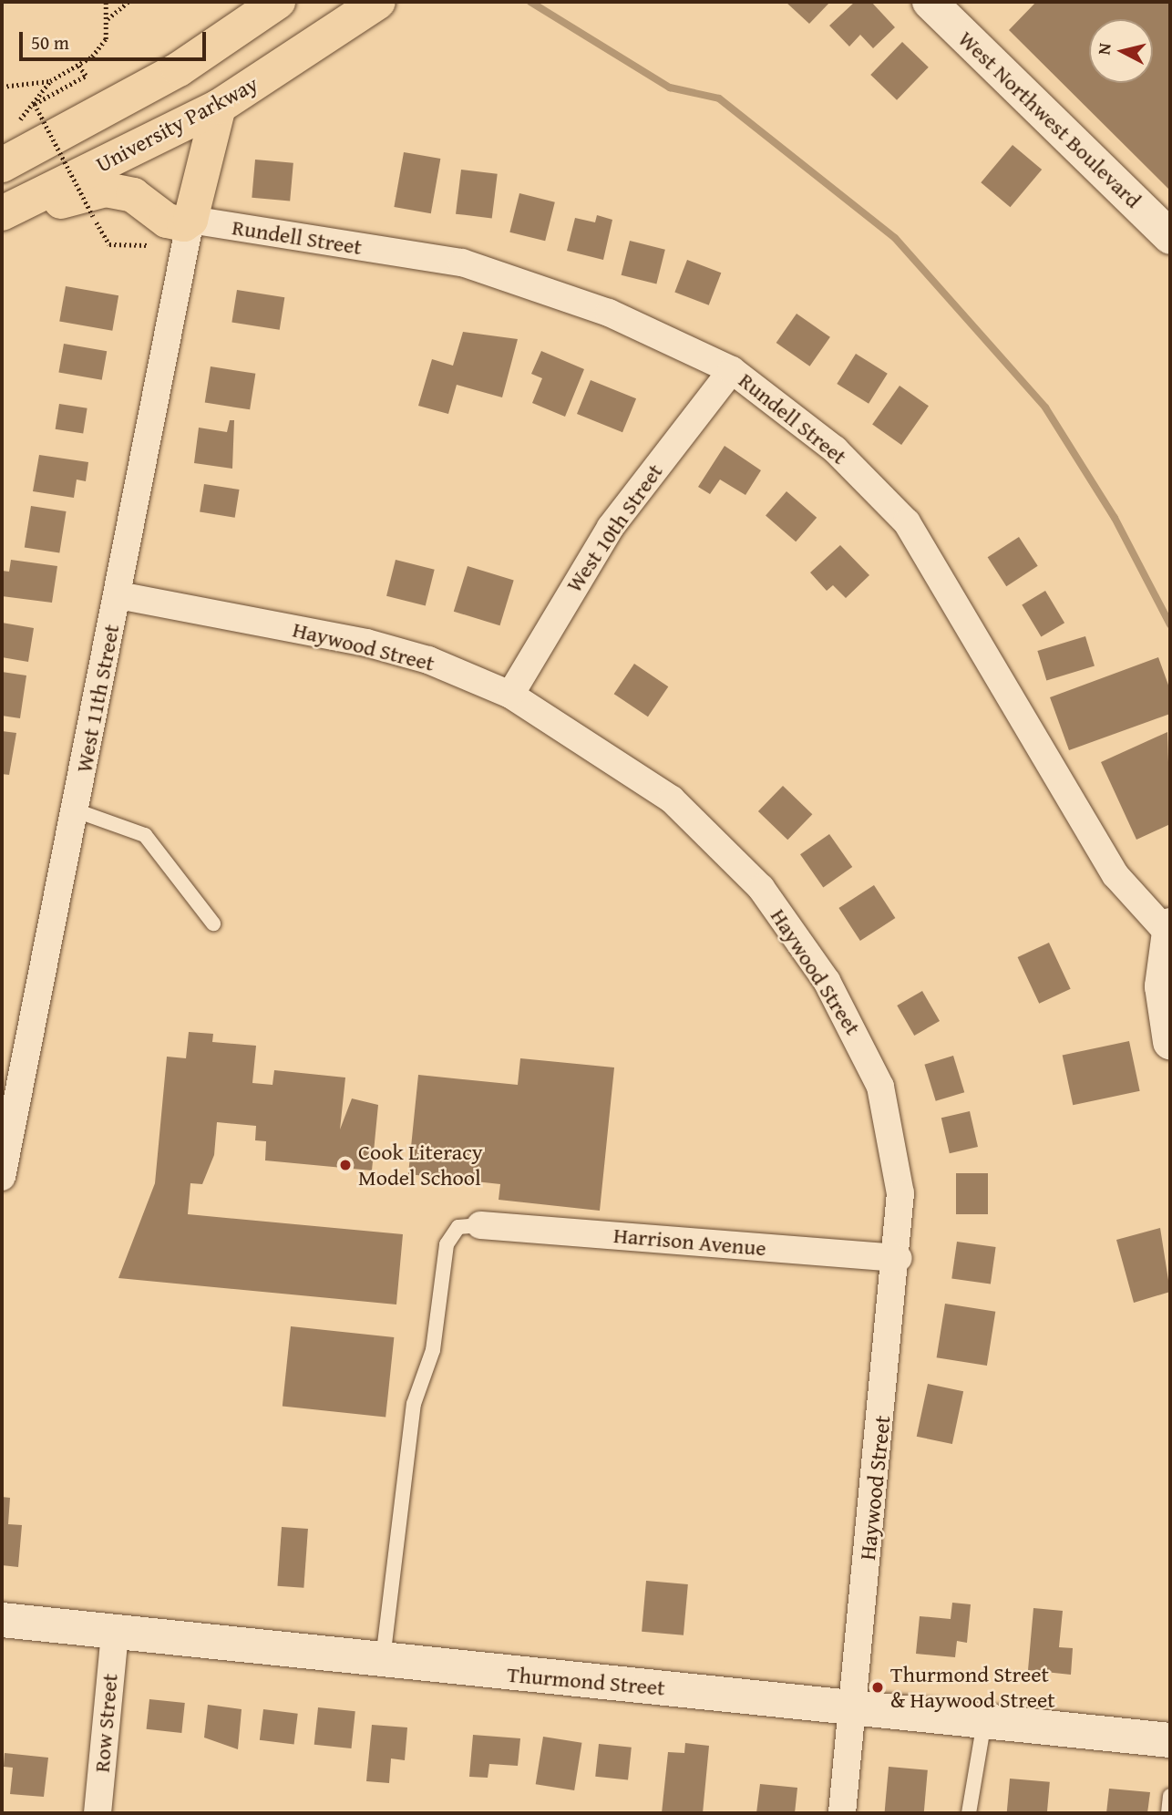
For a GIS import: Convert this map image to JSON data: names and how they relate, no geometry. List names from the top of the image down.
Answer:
{
  "streets": {
    "main road": ["University Parkway"],
    "street": [
      "West Northwest Boulevard",
      "Rundell Street",
      "West 10th Street",
      "Haywood Street",
      "West 11th Street",
      "Harrison Avenue",
      "Thurmond Street",
      "Row Street"
    ]
  },
  "crossings": [
    ["Rundell Street", "West 10th Street"],
    ["Rundell Street", "West 11th Street"],
    ["West 10th Street", "Haywood Street"],
    ["Haywood Street", "West 11th Street"],
    ["Haywood Street", "Harrison Avenue"],
    ["Haywood Street", "Thurmond Street"],
    ["Thurmond Street", "Row Street"]
  ],
  "places": ["Cook Literacy Model School", "Thurmond Street & Haywood Street"],
  "scale_bar": "50 m",
  "north": "left"
}
